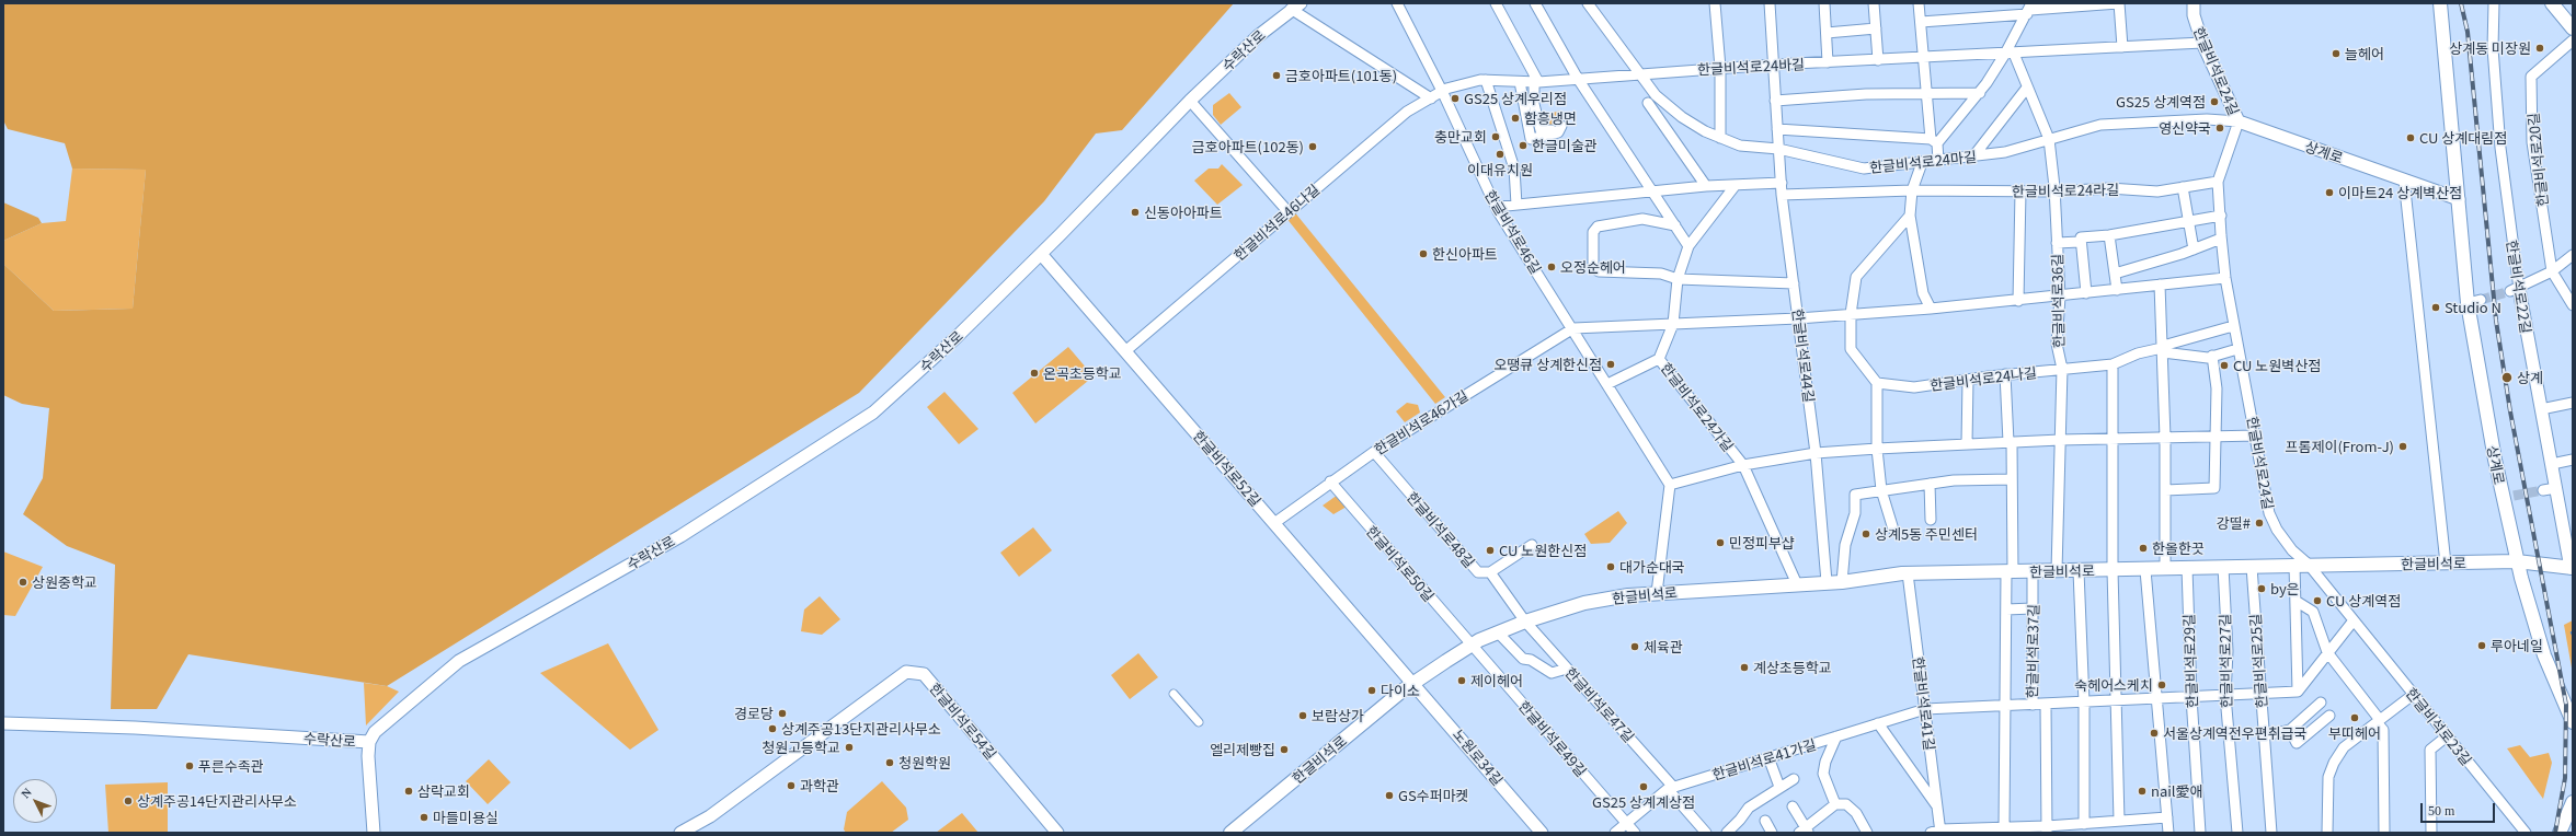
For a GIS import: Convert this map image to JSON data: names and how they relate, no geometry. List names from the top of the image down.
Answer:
{
  "streets": {
    "main road": ["상계로", "한글비석로"],
    "street": [
      "수락산로",
      "한글비석로24바길",
      "한글비석로24길",
      "한글비석로20길",
      "한글비석로24마길",
      "한글비석로24라길",
      "한글비석로46나길",
      "한글비석로46길",
      "한글비석로22길",
      "한글비석로36길",
      "한글비석로44길",
      "한글비석로24나길",
      "한글비석로24가길",
      "한글비석로46가길",
      "한글비석로52길",
      "한글비석로48길",
      "한글비석로50길",
      "한글비석로37길",
      "한글비석로29길",
      "한글비석로27길",
      "한글비석로25길",
      "한글비석로41길",
      "한글비석로47길",
      "한글비석로54길",
      "한글비석로23길",
      "한글비석로49길",
      "노원로34길",
      "한글비석로41가길"
    ]
  },
  "crossings": [
    ["수락산로", "한글비석로52길"],
    ["한글비석로24바길", "한글비석로24길"],
    ["한글비석로24바길", "한글비석로24마길"],
    ["한글비석로24바길", "한글비석로46나길"],
    ["한글비석로24바길", "한글비석로46길"],
    ["한글비석로24바길", "한글비석로36길"],
    ["한글비석로24바길", "한글비석로44길"],
    ["한글비석로24길", "상계로"],
    ["한글비석로24길", "한글비석로24마길"],
    ["한글비석로24길", "한글비석로24라길"],
    ["한글비석로24길", "한글비석로24나길"],
    ["한글비석로24길", "한글비석로24가길"],
    ["한글비석로24길", "한글비석로"],
    ["한글비석로24길", "한글비석로23길"],
    ["상계로", "한글비석로24마길"],
    ["상계로", "한글비석로"],
    ["한글비석로24마길", "한글비석로36길"],
    ["한글비석로24마길", "한글비석로44길"],
    ["한글비석로24라길", "한글비석로36길"],
    ["한글비석로24라길", "한글비석로44길"],
    ["한글비석로46나길", "한글비석로46길"],
    ["한글비석로46나길", "한글비석로52길"],
    ["한글비석로46길", "한글비석로24가길"],
    ["한글비석로46길", "한글비석로46가길"],
    ["한글비석로22길", "한글비석로"],
    ["한글비석로36길", "한글비석로24나길"],
    ["한글비석로36길", "한글비석로24가길"],
    ["한글비석로36길", "한글비석로"],
    ["한글비석로44길", "한글비석로24가길"],
    ["한글비석로44길", "한글비석로"],
    ["한글비석로24나길", "한글비석로"],
    ["한글비석로24가길", "한글비석로"],
    ["한글비석로46가길", "한글비석로52길"],
    ["한글비석로46가길", "한글비석로48길"],
    ["한글비석로46가길", "한글비석로50길"],
    ["한글비석로52길", "한글비석로"],
    ["한글비석로52길", "노원로34길"],
    ["한글비석로48길", "한글비석로"],
    ["한글비석로48길", "한글비석로47길"],
    ["한글비석로50길", "한글비석로"],
    ["한글비석로50길", "한글비석로49길"],
    ["한글비석로", "한글비석로37길"],
    ["한글비석로", "한글비석로29길"],
    ["한글비석로", "한글비석로27길"],
    ["한글비석로", "한글비석로25길"],
    ["한글비석로", "한글비석로41길"],
    ["한글비석로", "한글비석로47길"],
    ["한글비석로", "한글비석로23길"],
    ["한글비석로", "한글비석로49길"],
    ["한글비석로", "노원로34길"],
    ["한글비석로37길", "한글비석로41길"],
    ["한글비석로37길", "한글비석로41가길"],
    ["한글비석로41길", "한글비석로41가길"],
    ["한글비석로47길", "한글비석로41가길"],
    ["한글비석로49길", "한글비석로41가길"]
  ],
  "places": [
    "상계동 미장원",
    "늘헤어",
    "금호아파트(101동)",
    "GS25 상계우리점",
    "GS25 상계역점",
    "함흥냉면",
    "영신약국",
    "충만교회",
    "CU 상계대림점",
    "한글미술관",
    "금호아파트(102동)",
    "이대유치원",
    "이마트24 상계벽산점",
    "신동아아파트",
    "한신아파트",
    "오정순헤어",
    "Studio N",
    "오땡큐 상계한신점",
    "CU 노원벽산점",
    "온곡초등학교",
    "상계",
    "프롬제이(From-J)",
    "강띨#",
    "상계5동 주민센터",
    "민정피부샵",
    "한올한끗",
    "CU 노원한신점",
    "대가순대국",
    "상원중학교",
    "by은",
    "CU 상계역점",
    "루아네일",
    "체육관",
    "계상초등학교",
    "제이헤어",
    "숙헤어스케치",
    "다이소",
    "경로당",
    "보람상가",
    "부띠헤어",
    "상계주공13단지관리사무소",
    "서울상계역전우편취급국",
    "청원고등학교",
    "엘리제빵집",
    "청원학원",
    "푸른수족관",
    "과학관",
    "GS25 상계계상점",
    "삼락교회",
    "nail愛애",
    "GS수퍼마켓",
    "상계주공14단지관리사무소",
    "마들미용실"
  ],
  "scale_bar": "50 m",
  "north": "top left"
}
